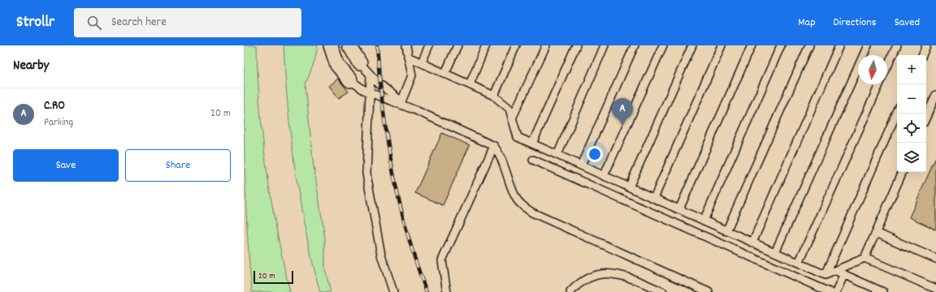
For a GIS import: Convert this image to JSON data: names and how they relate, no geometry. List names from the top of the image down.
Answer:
{
  "scale_bar": "20 m",
  "north": "bottom",
  "page": {
    "header": "Strollr",
    "search": "Search here",
    "nav": ["Map", "Directions", "Saved"],
    "heading": "Nearby",
    "map_buttons": ["+", "−"],
    "list": [
      {
        "mark": "A",
        "name": "C.RO",
        "note": "Parking",
        "value": "20 m"
      }
    ],
    "pins": "A",
    "buttons": ["Save", "Share"],
    "scale": "20 m"
  }
}
